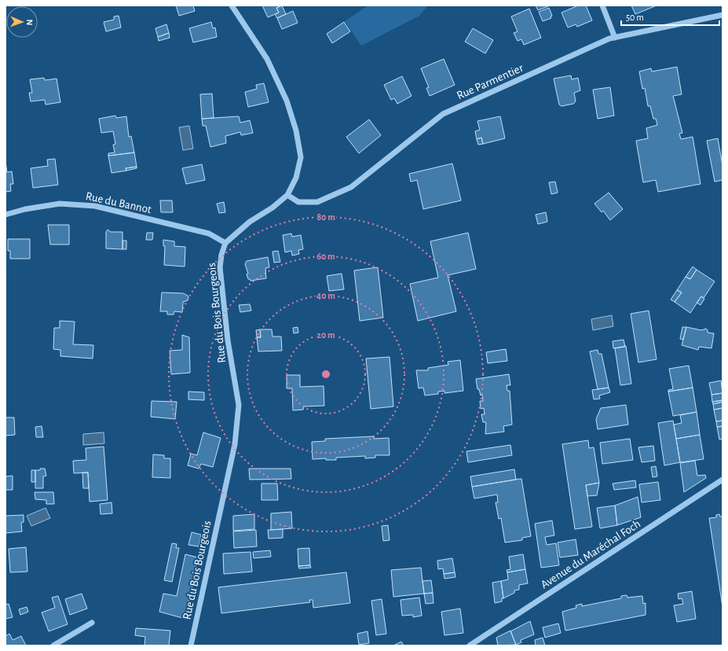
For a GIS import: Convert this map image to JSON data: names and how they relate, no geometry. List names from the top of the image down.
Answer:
{
  "streets": {
    "street": [
      "Rue Parmentier",
      "Rue du Bannot",
      "Rue du Bois Bourgeois",
      "Avenue du Maréchal Foch"
    ]
  },
  "crossings": [
    ["Rue du Bannot", "Rue du Bois Bourgeois"]
  ],
  "scale_bar": "50 m",
  "north": "right",
  "rings": [
    "80 m",
    "60 m",
    "40 m",
    "20 m"
  ]
}
